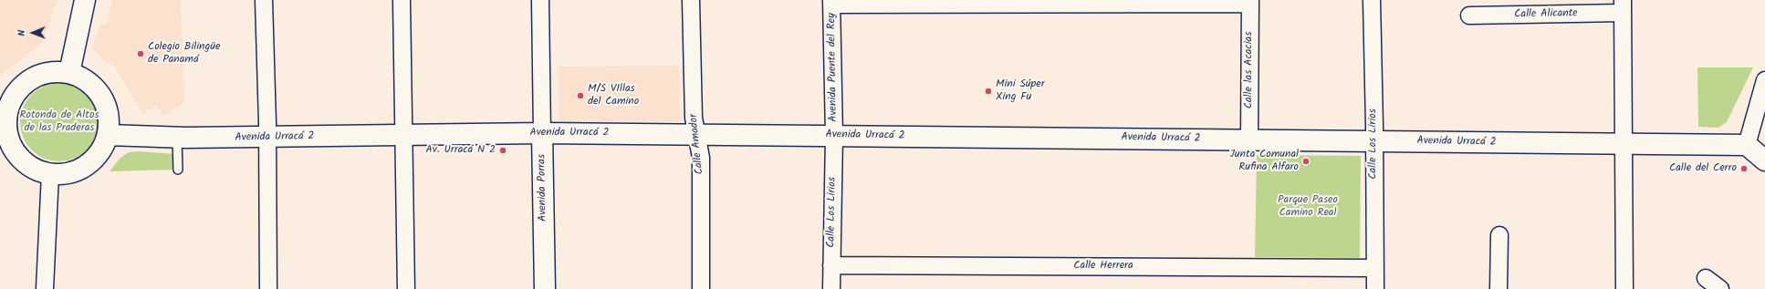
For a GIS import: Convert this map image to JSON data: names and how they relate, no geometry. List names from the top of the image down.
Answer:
{
  "streets": {
    "street": [
      "Calle Alicante",
      "Avenida Puente del Rey",
      "Calle las Acacias",
      "Avenida Urracá 2",
      "Calle Amador",
      "Calle Los Lirios",
      "Avenida Porras",
      "Calle Herrera"
    ]
  },
  "crossings": [
    ["Avenida Puente del Rey", "Avenida Urracá 2"],
    ["Avenida Puente del Rey", "Calle Los Lirios"],
    ["Calle las Acacias", "Avenida Urracá 2"],
    ["Avenida Urracá 2", "Calle Amador"],
    ["Avenida Urracá 2", "Calle Los Lirios"],
    ["Avenida Urracá 2", "Avenida Porras"],
    ["Calle Los Lirios", "Calle Herrera"]
  ],
  "parks": ["Rotonda de Altos de las Praderas", "Parque Paseo Camino Real"],
  "places": [
    "Colegio Bilingüe de Panamá",
    "Mini Súper Xing Fu",
    "M/S VIllas del Camino",
    "Av. Urracá N 2",
    "Junta Comunal Rufina Alfaro",
    "Calle del Cerro"
  ],
  "north": "left"
}
